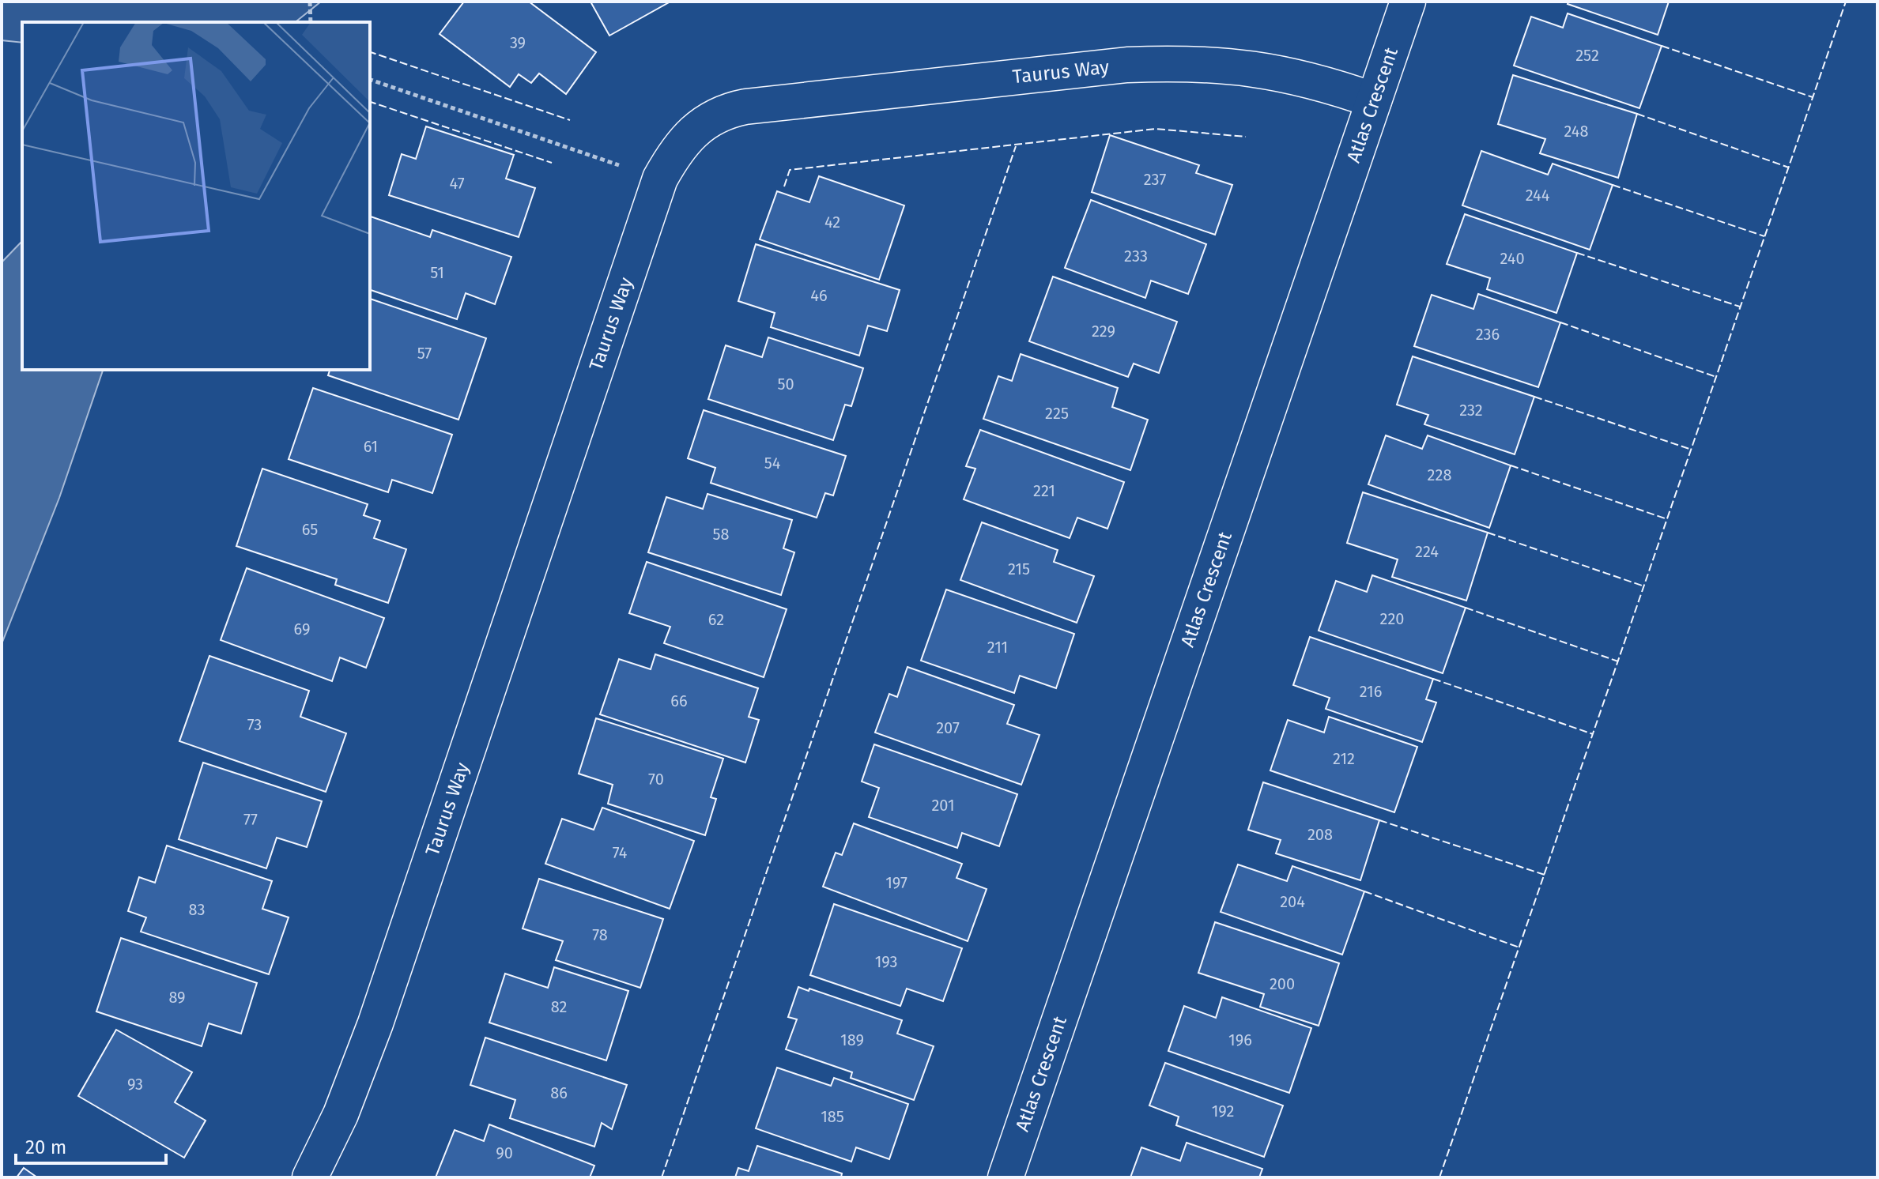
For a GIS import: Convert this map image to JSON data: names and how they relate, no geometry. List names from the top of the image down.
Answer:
{
  "streets": {
    "street": ["Taurus Way", "Atlas Crescent"]
  },
  "crossings": [
    ["Taurus Way", "Atlas Crescent"]
  ],
  "house_numbers": [
    "39",
    "252",
    "248",
    "237",
    "47",
    "244",
    "42",
    "233",
    "240",
    "51",
    "46",
    "229",
    "236",
    "57",
    "50",
    "232",
    "225",
    "61",
    "54",
    "228",
    "221",
    "65",
    "58",
    "224",
    "215",
    "220",
    "62",
    "69",
    "211",
    "216",
    "66",
    "73",
    "207",
    "212",
    "70",
    "201",
    "77",
    "208",
    "74",
    "197",
    "204",
    "83",
    "78",
    "193",
    "200",
    "89",
    "82",
    "189",
    "196",
    "93",
    "86",
    "192",
    "185",
    "90"
  ],
  "scale_bar": "20 m"
}
